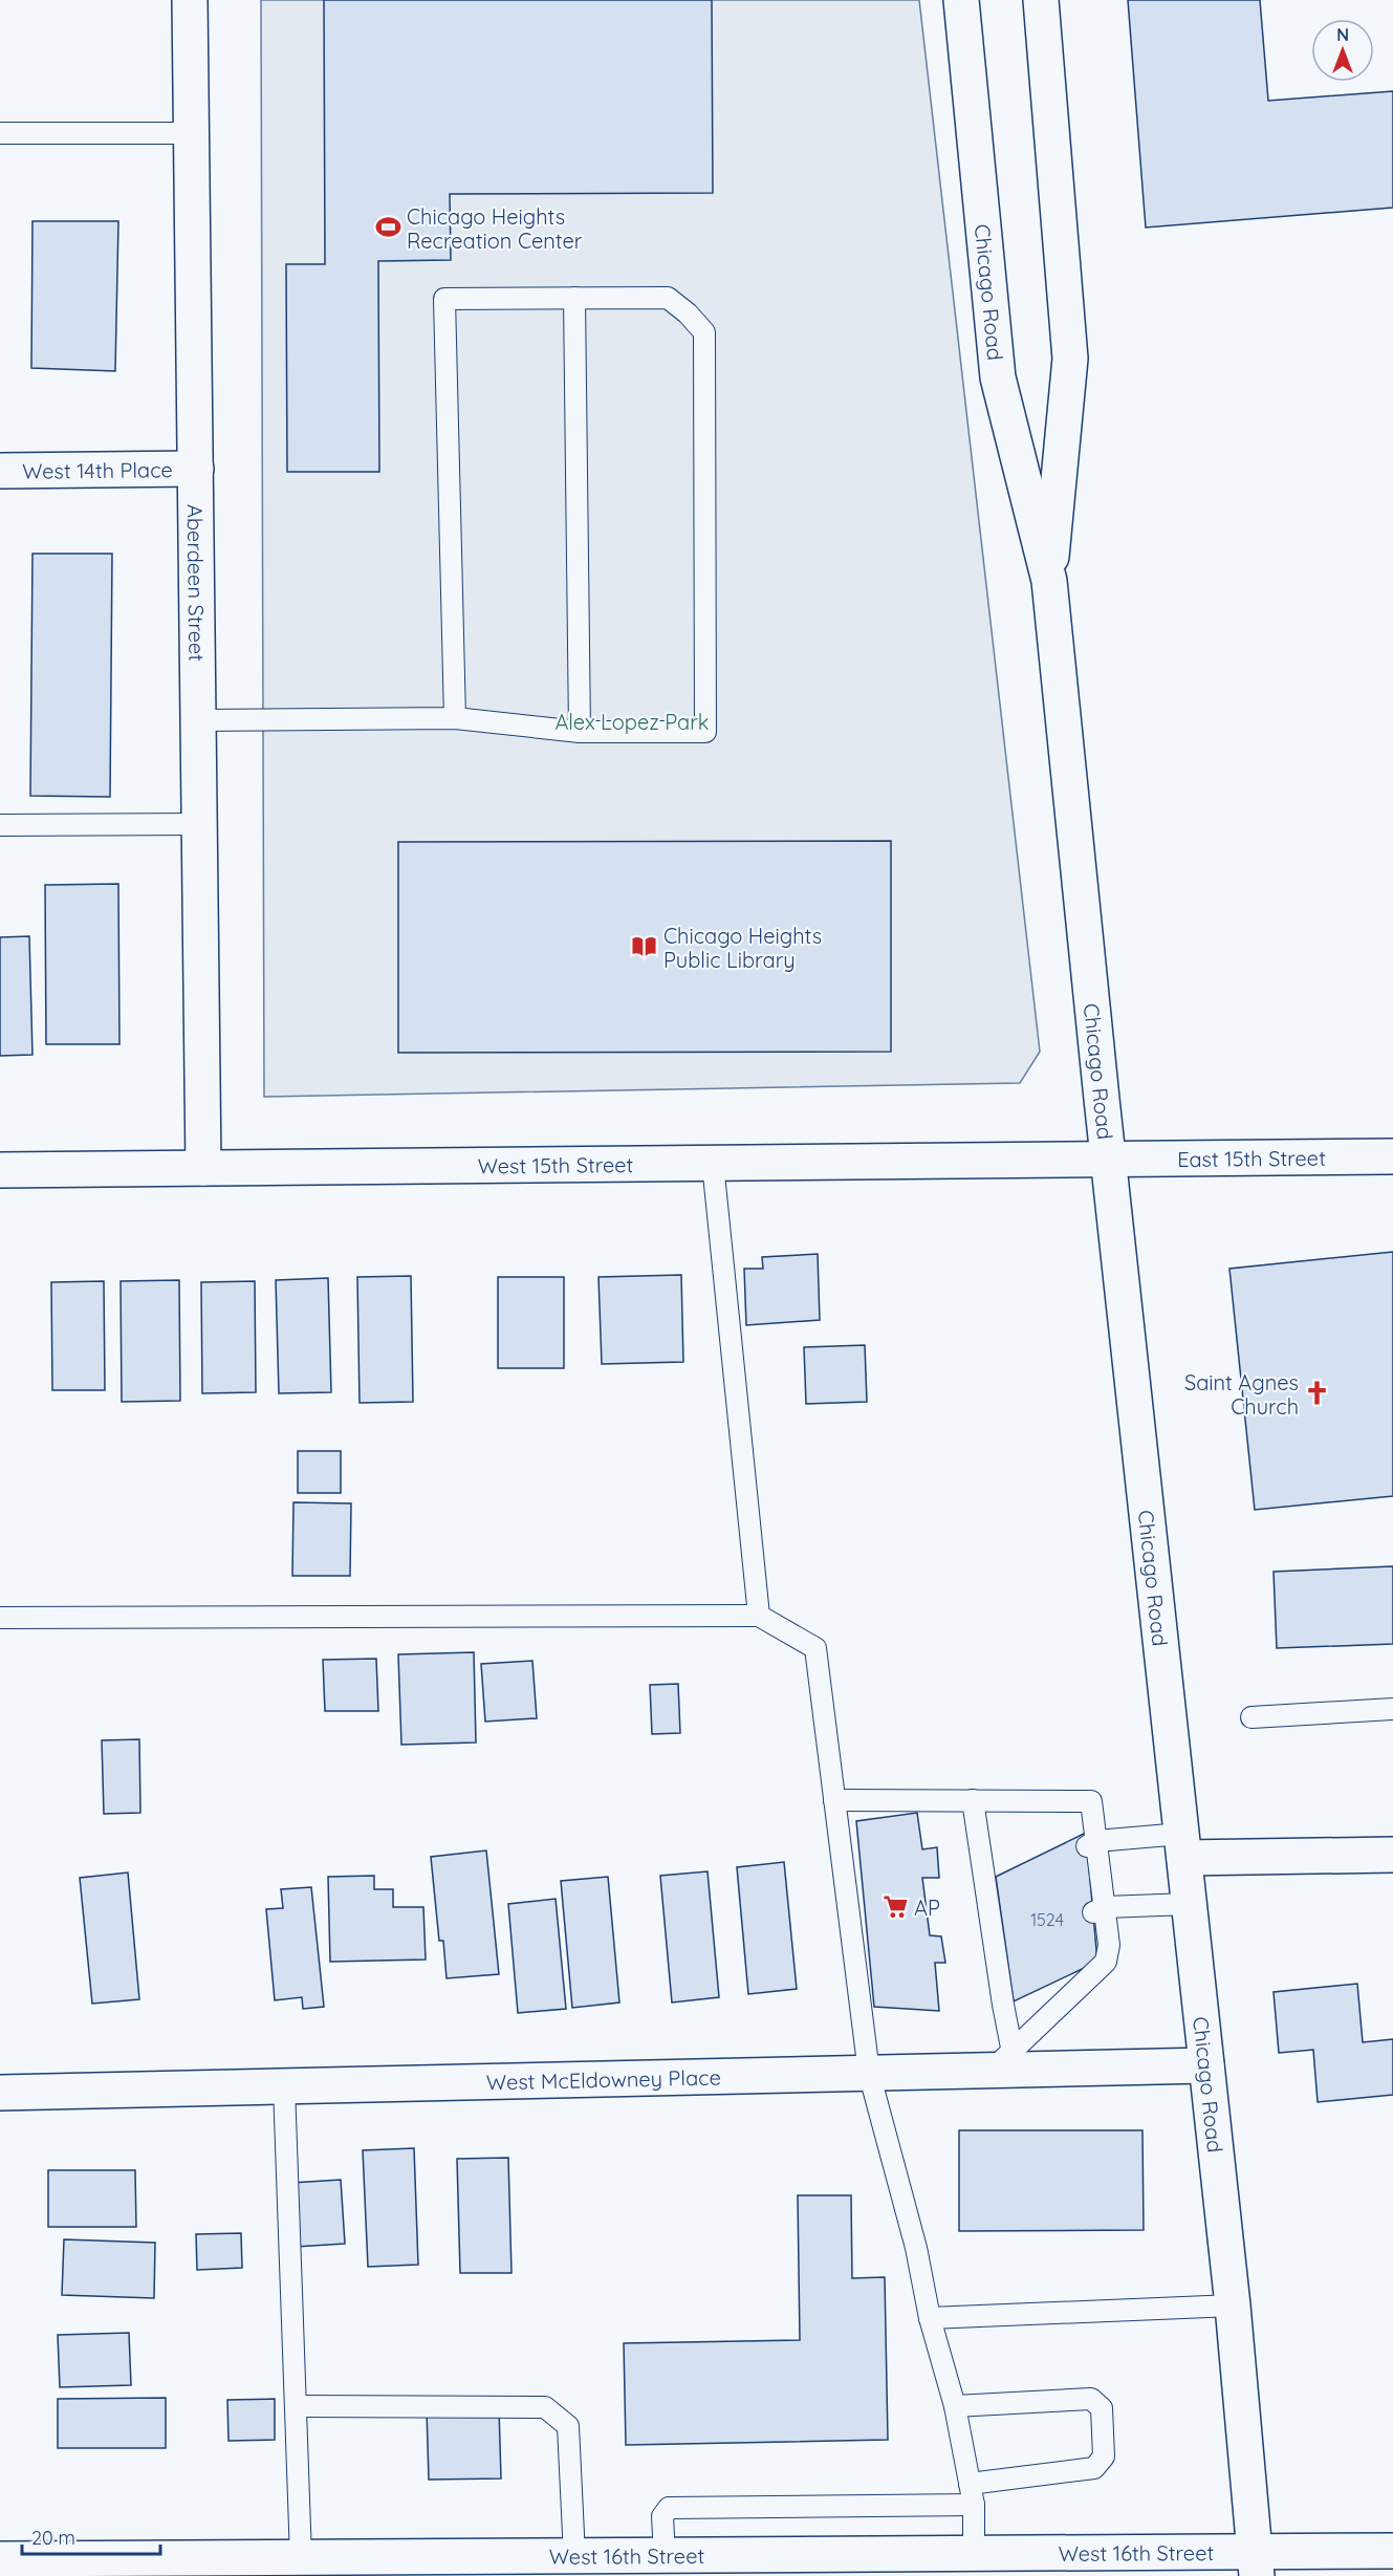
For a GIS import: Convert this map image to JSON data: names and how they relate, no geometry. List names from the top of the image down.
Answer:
{
  "streets": {
    "street": [
      "Chicago Road",
      "West 14th Place",
      "Aberdeen Street",
      "East 15th Street",
      "West 15th Street",
      "West McEldowney Place",
      "West 16th Street"
    ]
  },
  "crossings": [
    ["Chicago Road", "East 15th Street"],
    ["Chicago Road", "West 15th Street"],
    ["Chicago Road", "West McEldowney Place"],
    ["Chicago Road", "West 16th Street"],
    ["West 14th Place", "Aberdeen Street"],
    ["Aberdeen Street", "West 15th Street"],
    ["East 15th Street", "West 15th Street"]
  ],
  "parks": ["Alex Lopez Park"],
  "places": {
    "sports": ["Chicago Heights Recreation Center"],
    "library": ["Chicago Heights Public Library"],
    "church": ["Saint Agnes Church"],
    "supermarket": ["AP"]
  },
  "house_numbers": ["1524"],
  "scale_bar": "20 m",
  "north": "top"
}
